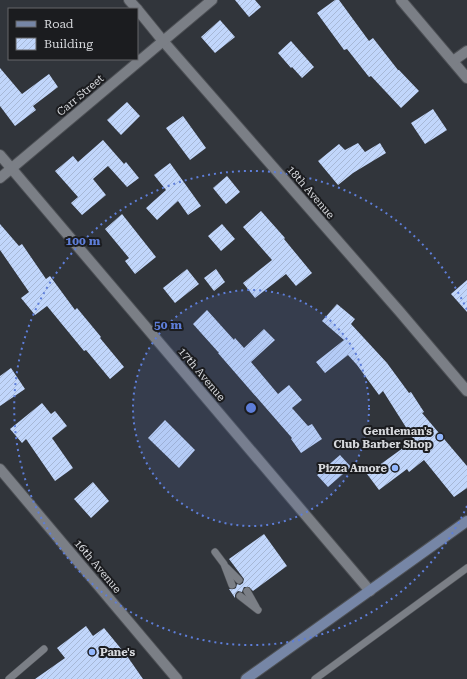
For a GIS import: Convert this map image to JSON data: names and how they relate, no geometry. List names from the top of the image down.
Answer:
{
  "streets": {
    "street": [
      "Carr Street",
      "18th Avenue",
      "17th Avenue",
      "16th Avenue"
    ]
  },
  "crossings": [
    ["Carr Street", "18th Avenue"],
    ["Carr Street", "17th Avenue"]
  ],
  "places": ["Gentleman's Club Barber Shop", "Pizza Amore", "Pane's"],
  "legend": ["Road", "Building"],
  "rings": ["100 m", "50 m"]
}
